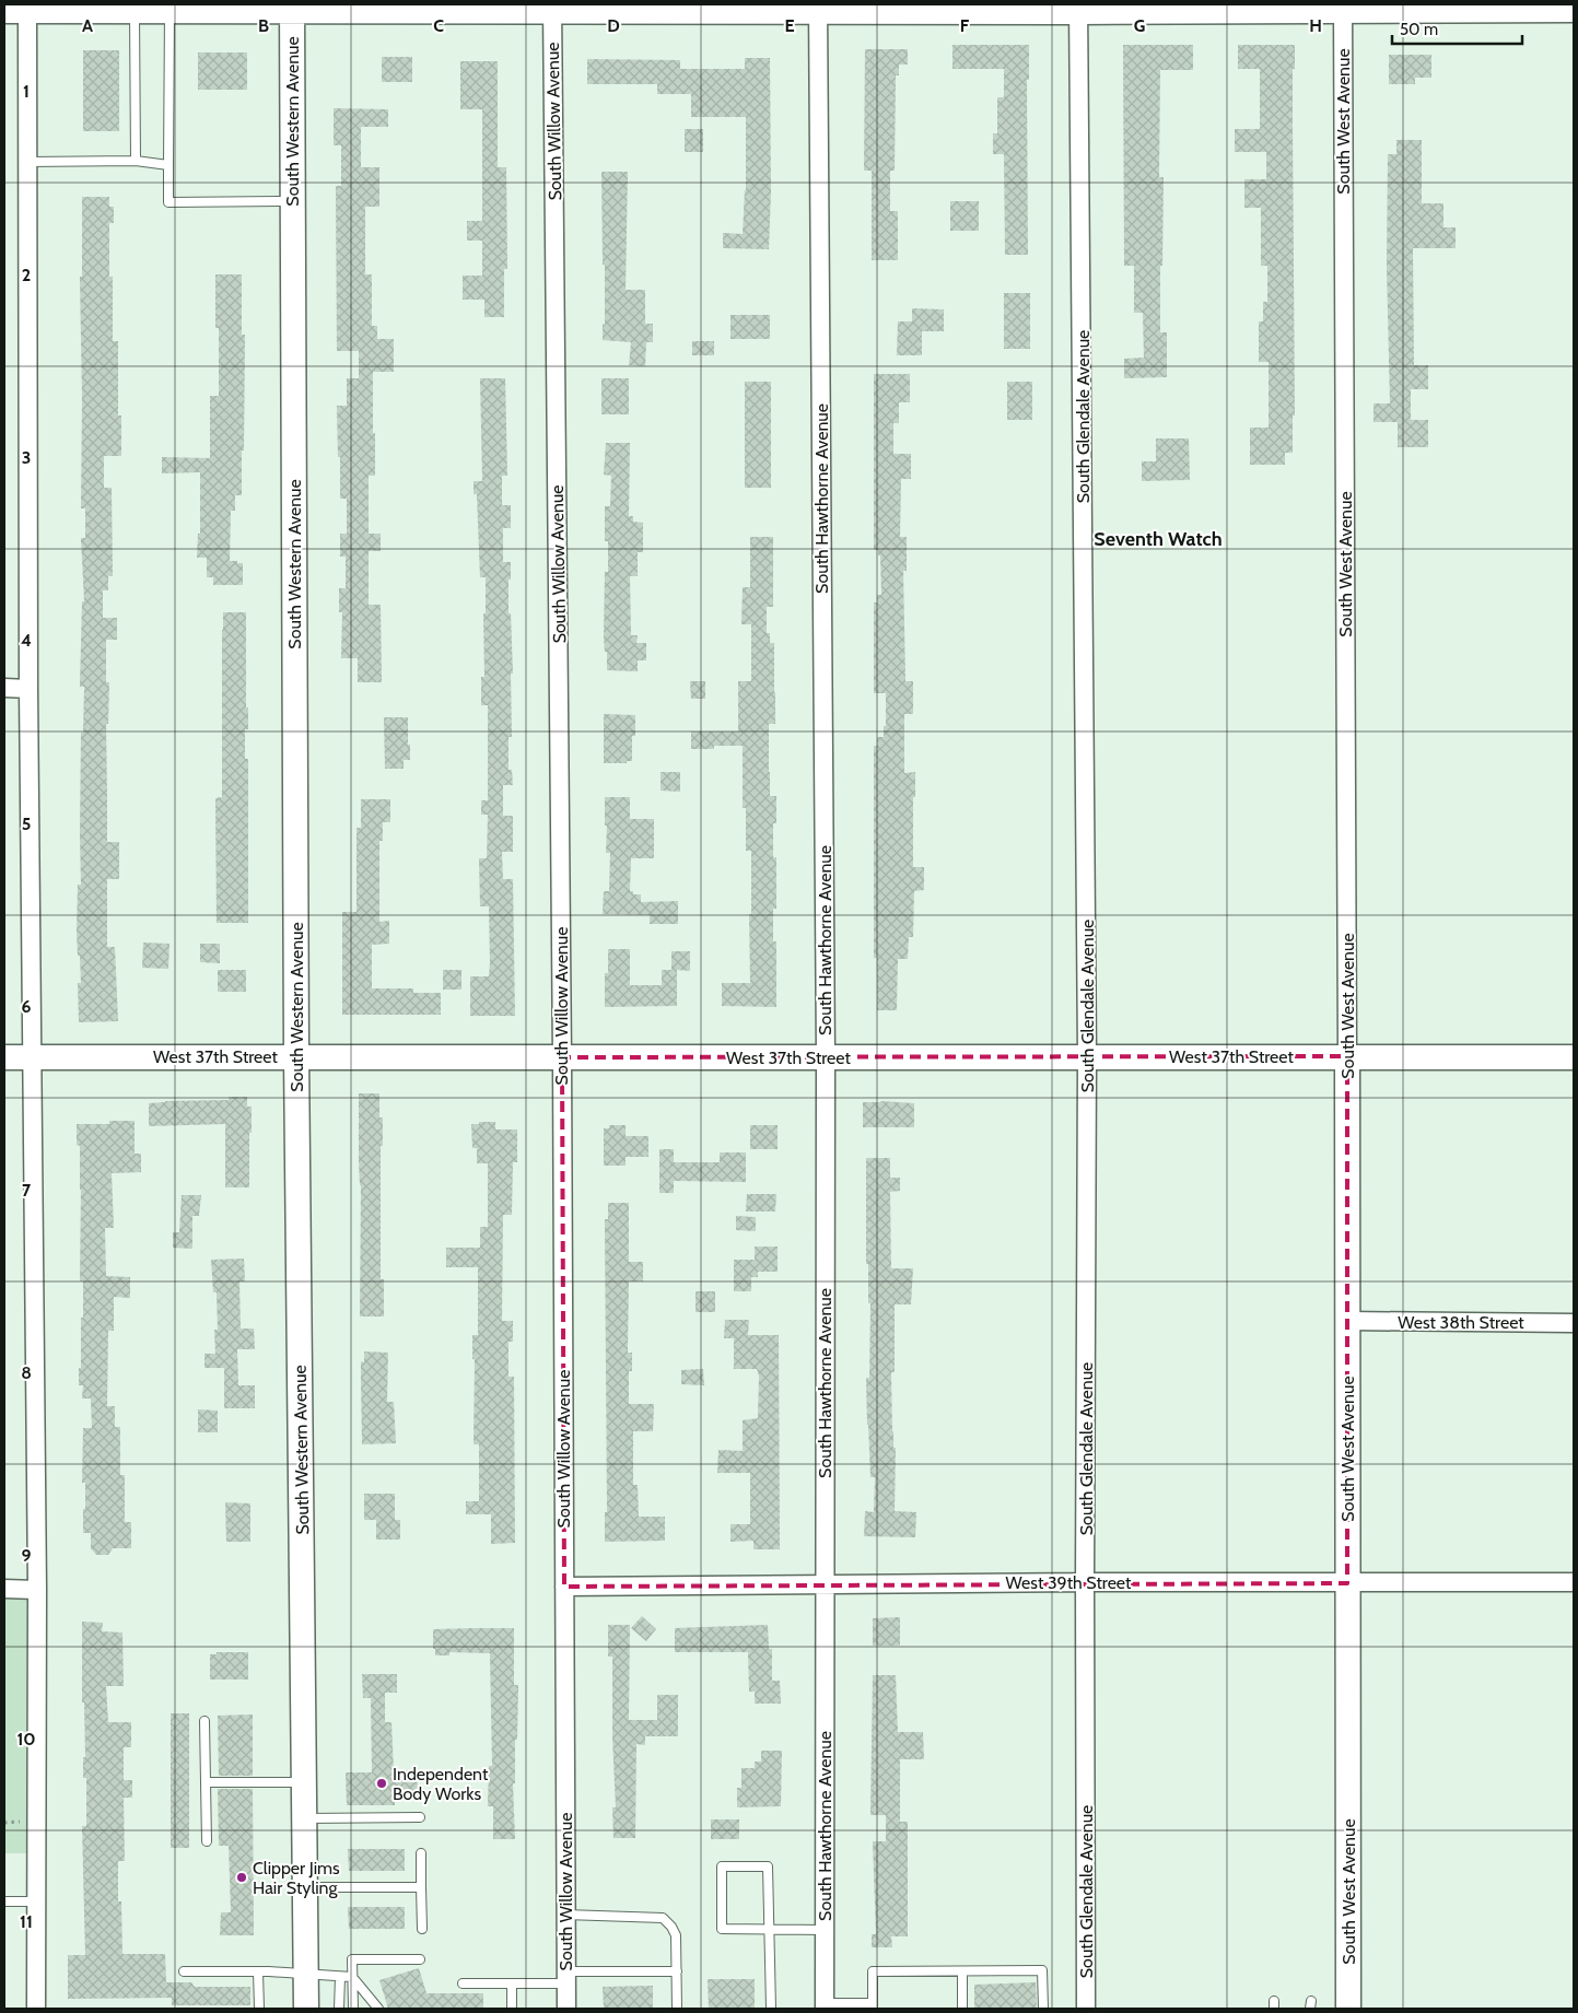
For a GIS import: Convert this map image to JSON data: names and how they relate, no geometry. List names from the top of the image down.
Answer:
{
  "streets": {
    "street": [
      "South Western Avenue",
      "South Willow Avenue",
      "South West Avenue",
      "South Glendale Avenue",
      "South Hawthorne Avenue",
      "West 37th Street",
      "West 38th Street",
      "West 39th Street"
    ]
  },
  "crossings": [
    ["South Western Avenue", "West 37th Street"],
    ["South Willow Avenue", "West 37th Street"],
    ["South Willow Avenue", "West 39th Street"],
    ["South West Avenue", "West 37th Street"],
    ["South West Avenue", "West 38th Street"],
    ["South West Avenue", "West 39th Street"],
    ["South Glendale Avenue", "West 37th Street"],
    ["South Glendale Avenue", "West 39th Street"],
    ["South Hawthorne Avenue", "West 37th Street"],
    ["South Hawthorne Avenue", "West 39th Street"]
  ],
  "districts": ["Seventh Watch"],
  "places": ["Independent Body Works", "Clipper Jims Hair Styling"],
  "scale_bar": "50 m",
  "grid": {
    "columns": [
      "A",
      "B",
      "C",
      "D",
      "E",
      "F",
      "G",
      "H"
    ],
    "rows": [
      "1",
      "2",
      "3",
      "4",
      "5",
      "6",
      "7",
      "8",
      "9",
      "10",
      "11"
    ]
  }
}
